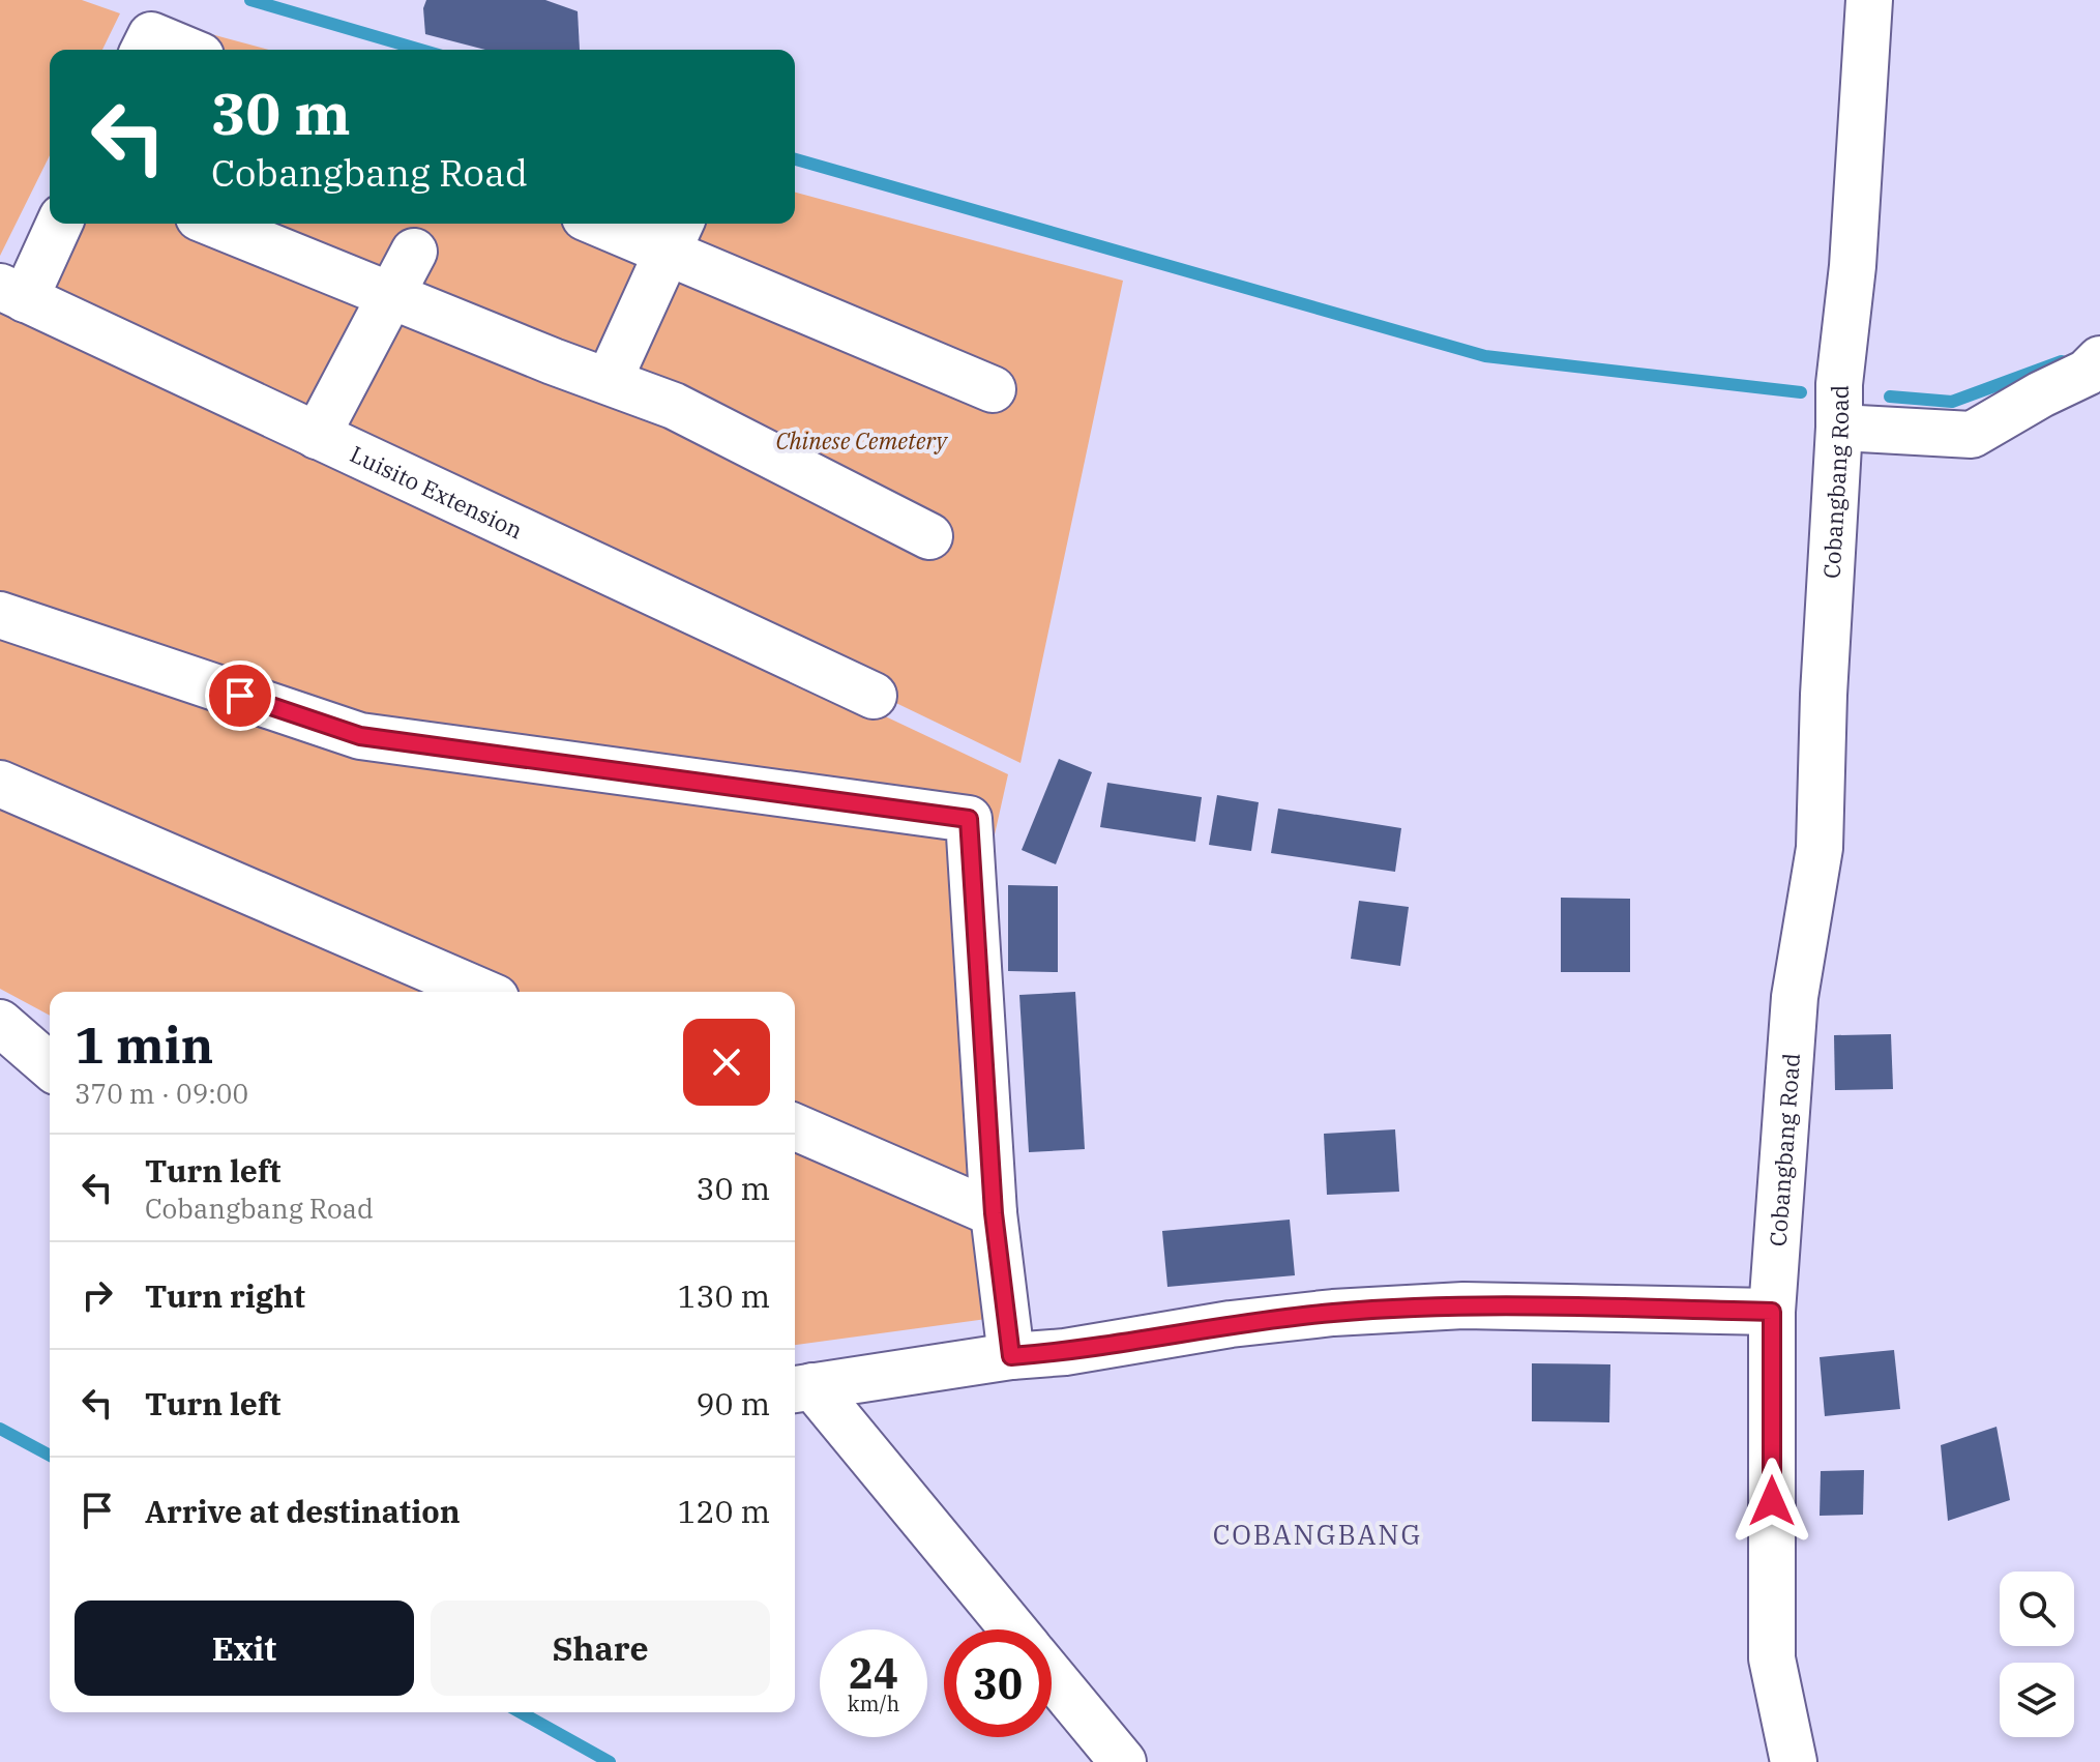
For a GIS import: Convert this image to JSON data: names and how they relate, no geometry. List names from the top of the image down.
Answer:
{
  "streets": {
    "street": ["Cobangbang Road", "Luisito Extension"]
  },
  "districts": ["COBANGBANG"],
  "parks": ["Chinese Cemetery"],
  "page": {
    "turn": ["30 m", "Cobangbang Road"],
    "heading": ["1 min", "370 m · 09:00"],
    "list": [
      {
        "name": "Turn left",
        "note": "Cobangbang Road",
        "value": "30 m"
      },
      {
        "name": "Turn right",
        "value": "130 m"
      },
      {
        "name": "Turn left",
        "value": "90 m"
      },
      {
        "name": "Arrive at destination",
        "value": "120 m"
      }
    ],
    "buttons": ["Exit", "Share"],
    "speed": "24 km/h",
    "limit": "30"
  }
}
